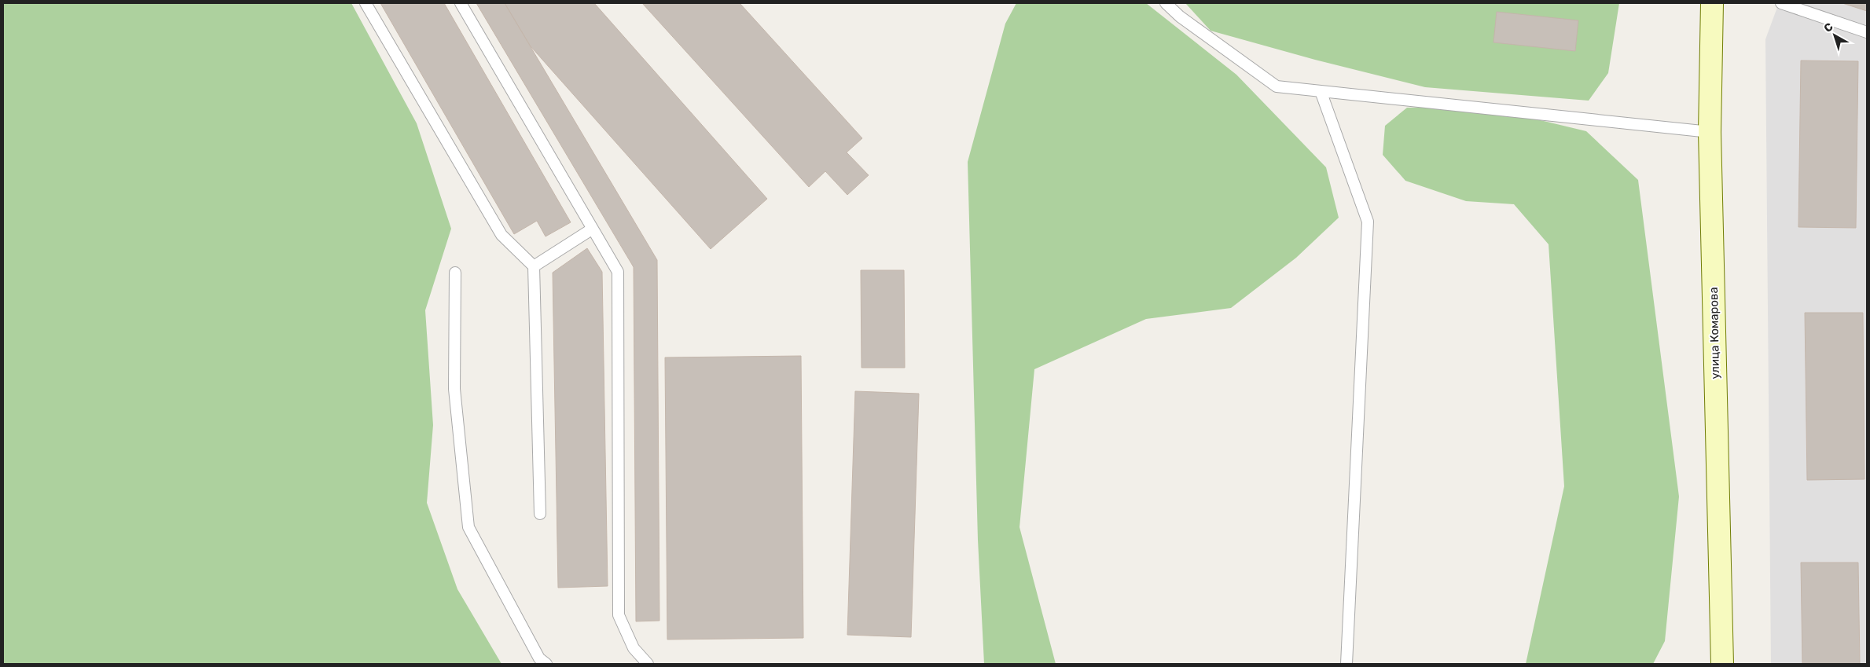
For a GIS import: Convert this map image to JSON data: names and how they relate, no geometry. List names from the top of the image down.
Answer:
{
  "streets": {
    "street": ["улица Комарова"]
  },
  "north": "top left"
}
